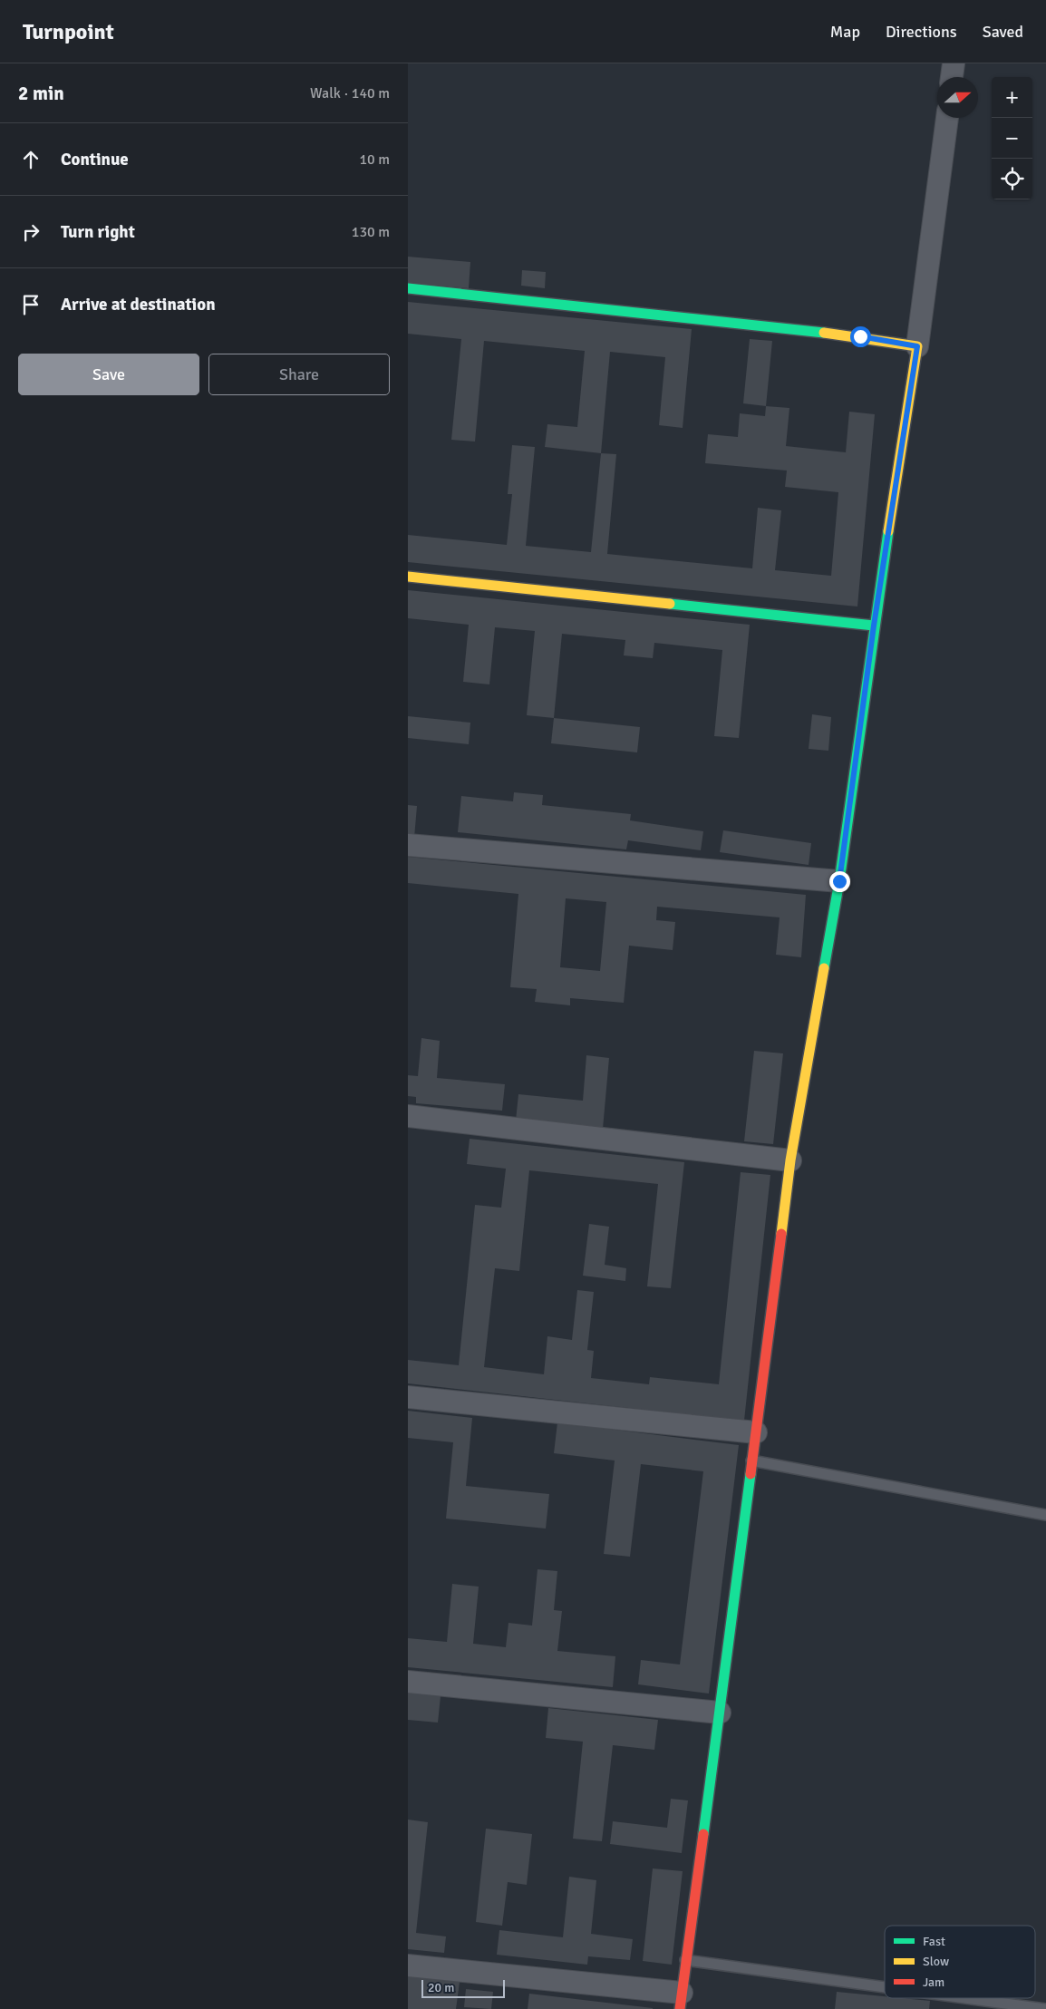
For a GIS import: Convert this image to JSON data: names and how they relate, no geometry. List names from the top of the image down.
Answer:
{
  "legend": ["Fast", "Slow", "Jam"],
  "scale_bar": "20 m",
  "north": "right",
  "page": {
    "header": "Turnpoint",
    "nav": ["Map", "Directions", "Saved"],
    "heading": ["2 min", "Walk · 140 m"],
    "map_buttons": ["+", "−"],
    "list": [
      ["Continue", "10 m"],
      ["Turn right", "130 m"],
      "Arrive at destination"
    ],
    "buttons": ["Save", "Share"],
    "scale": "20 m"
  }
}
